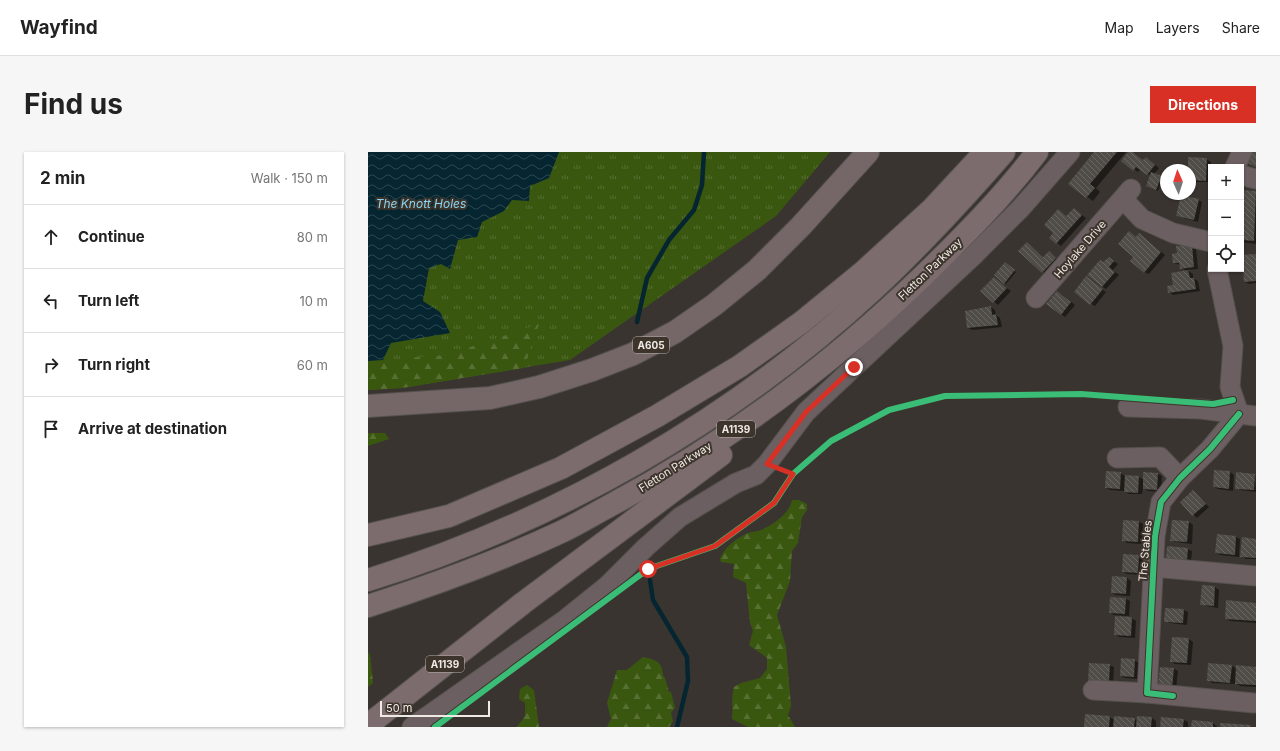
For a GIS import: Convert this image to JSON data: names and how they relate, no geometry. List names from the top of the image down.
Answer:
{
  "streets": {
    "highway": ["Fletton Parkway", "A1139"],
    "main road": ["A605"],
    "street": ["Hoylake Drive", "The Stables"]
  },
  "crossings": [
    ["Fletton Parkway", "A1139"]
  ],
  "water": ["The Knott Holes"],
  "scale_bar": "50 m",
  "north": "top",
  "page": {
    "header": "Wayfind",
    "nav": ["Map", "Layers", "Share"],
    "buttons": "Directions",
    "title": "Find us",
    "heading": ["2 min", "Walk · 150 m"],
    "map_buttons": ["+", "−"],
    "list": [
      ["Continue", "80 m"],
      ["Turn left", "10 m"],
      ["Turn right", "60 m"],
      "Arrive at destination"
    ],
    "scale": "50 m"
  }
}
